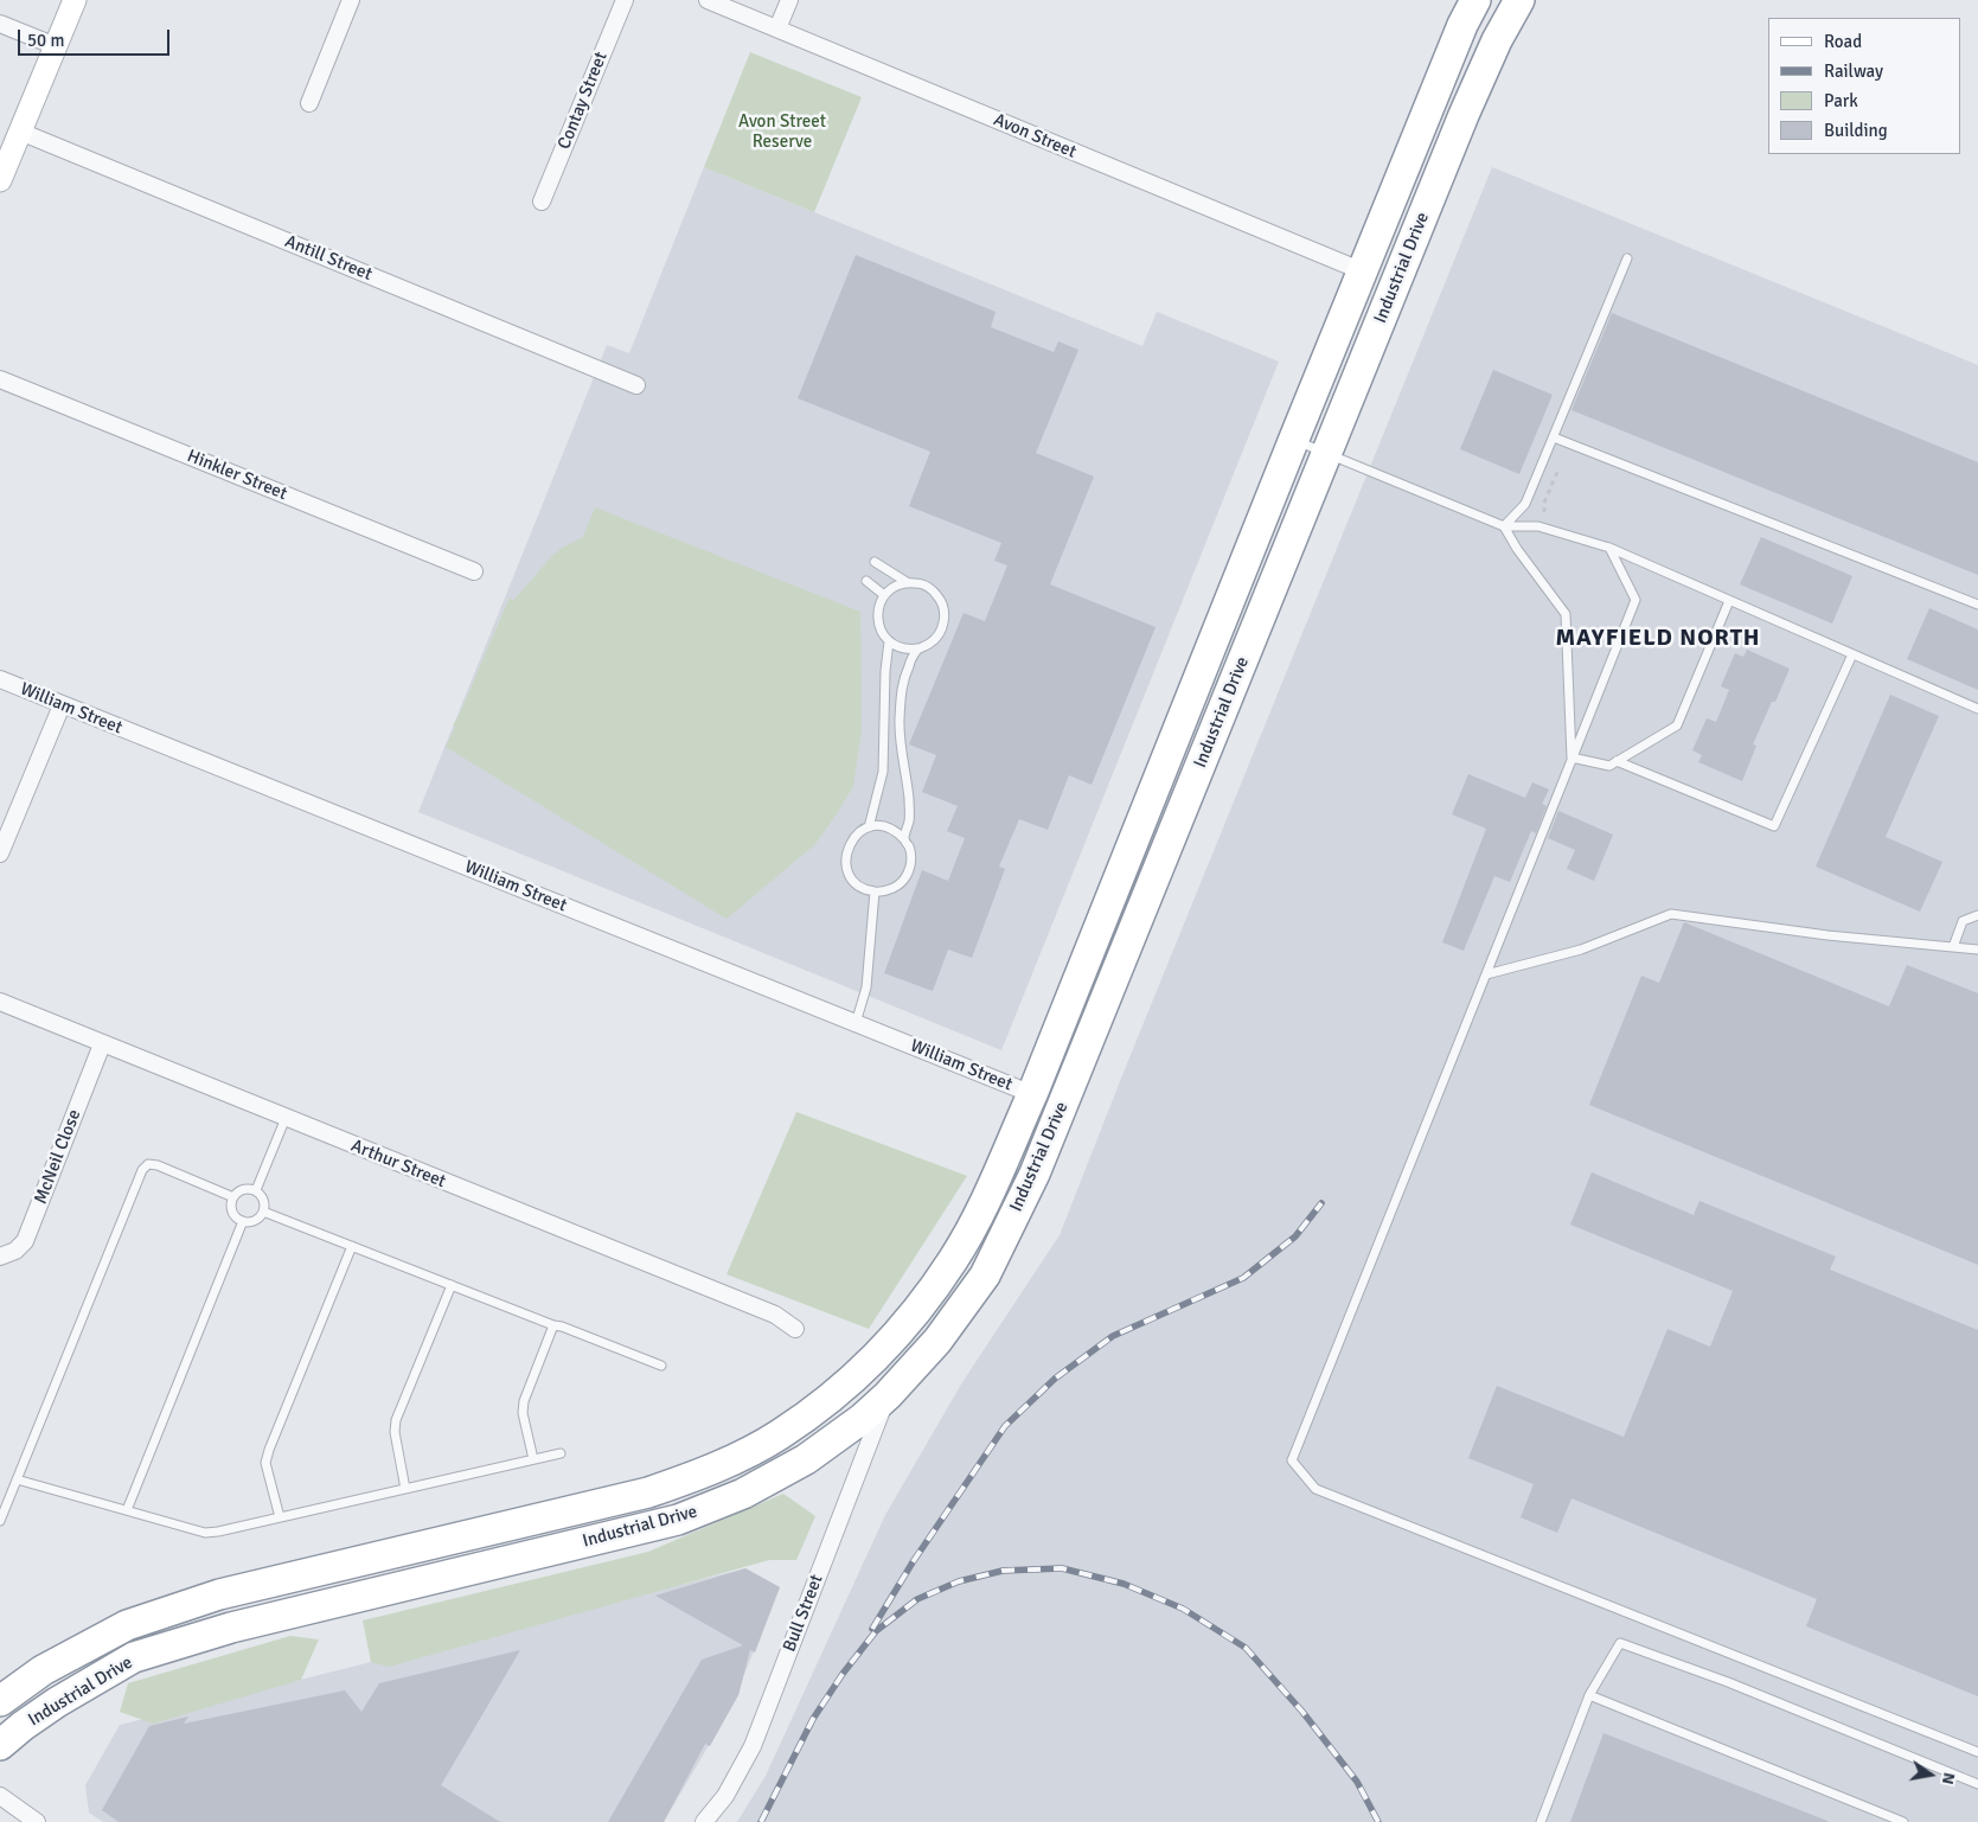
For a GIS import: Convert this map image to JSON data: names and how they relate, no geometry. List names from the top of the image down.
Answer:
{
  "streets": {
    "highway": ["Industrial Drive"],
    "street": [
      "Contay Street",
      "Avon Street",
      "Antill Street",
      "Hinkler Street",
      "William Street",
      "McNeil Close",
      "Arthur Street",
      "Bull Street"
    ]
  },
  "crossings": [
    ["Avon Street", "Industrial Drive"],
    ["Industrial Drive", "William Street"],
    ["Industrial Drive", "Bull Street"],
    ["McNeil Close", "Arthur Street"]
  ],
  "districts": ["MAYFIELD NORTH"],
  "parks": ["Avon Street Reserve"],
  "legend": [
    "Road",
    "Railway",
    "Park",
    "Building"
  ],
  "scale_bar": "50 m",
  "north": "right"
}
